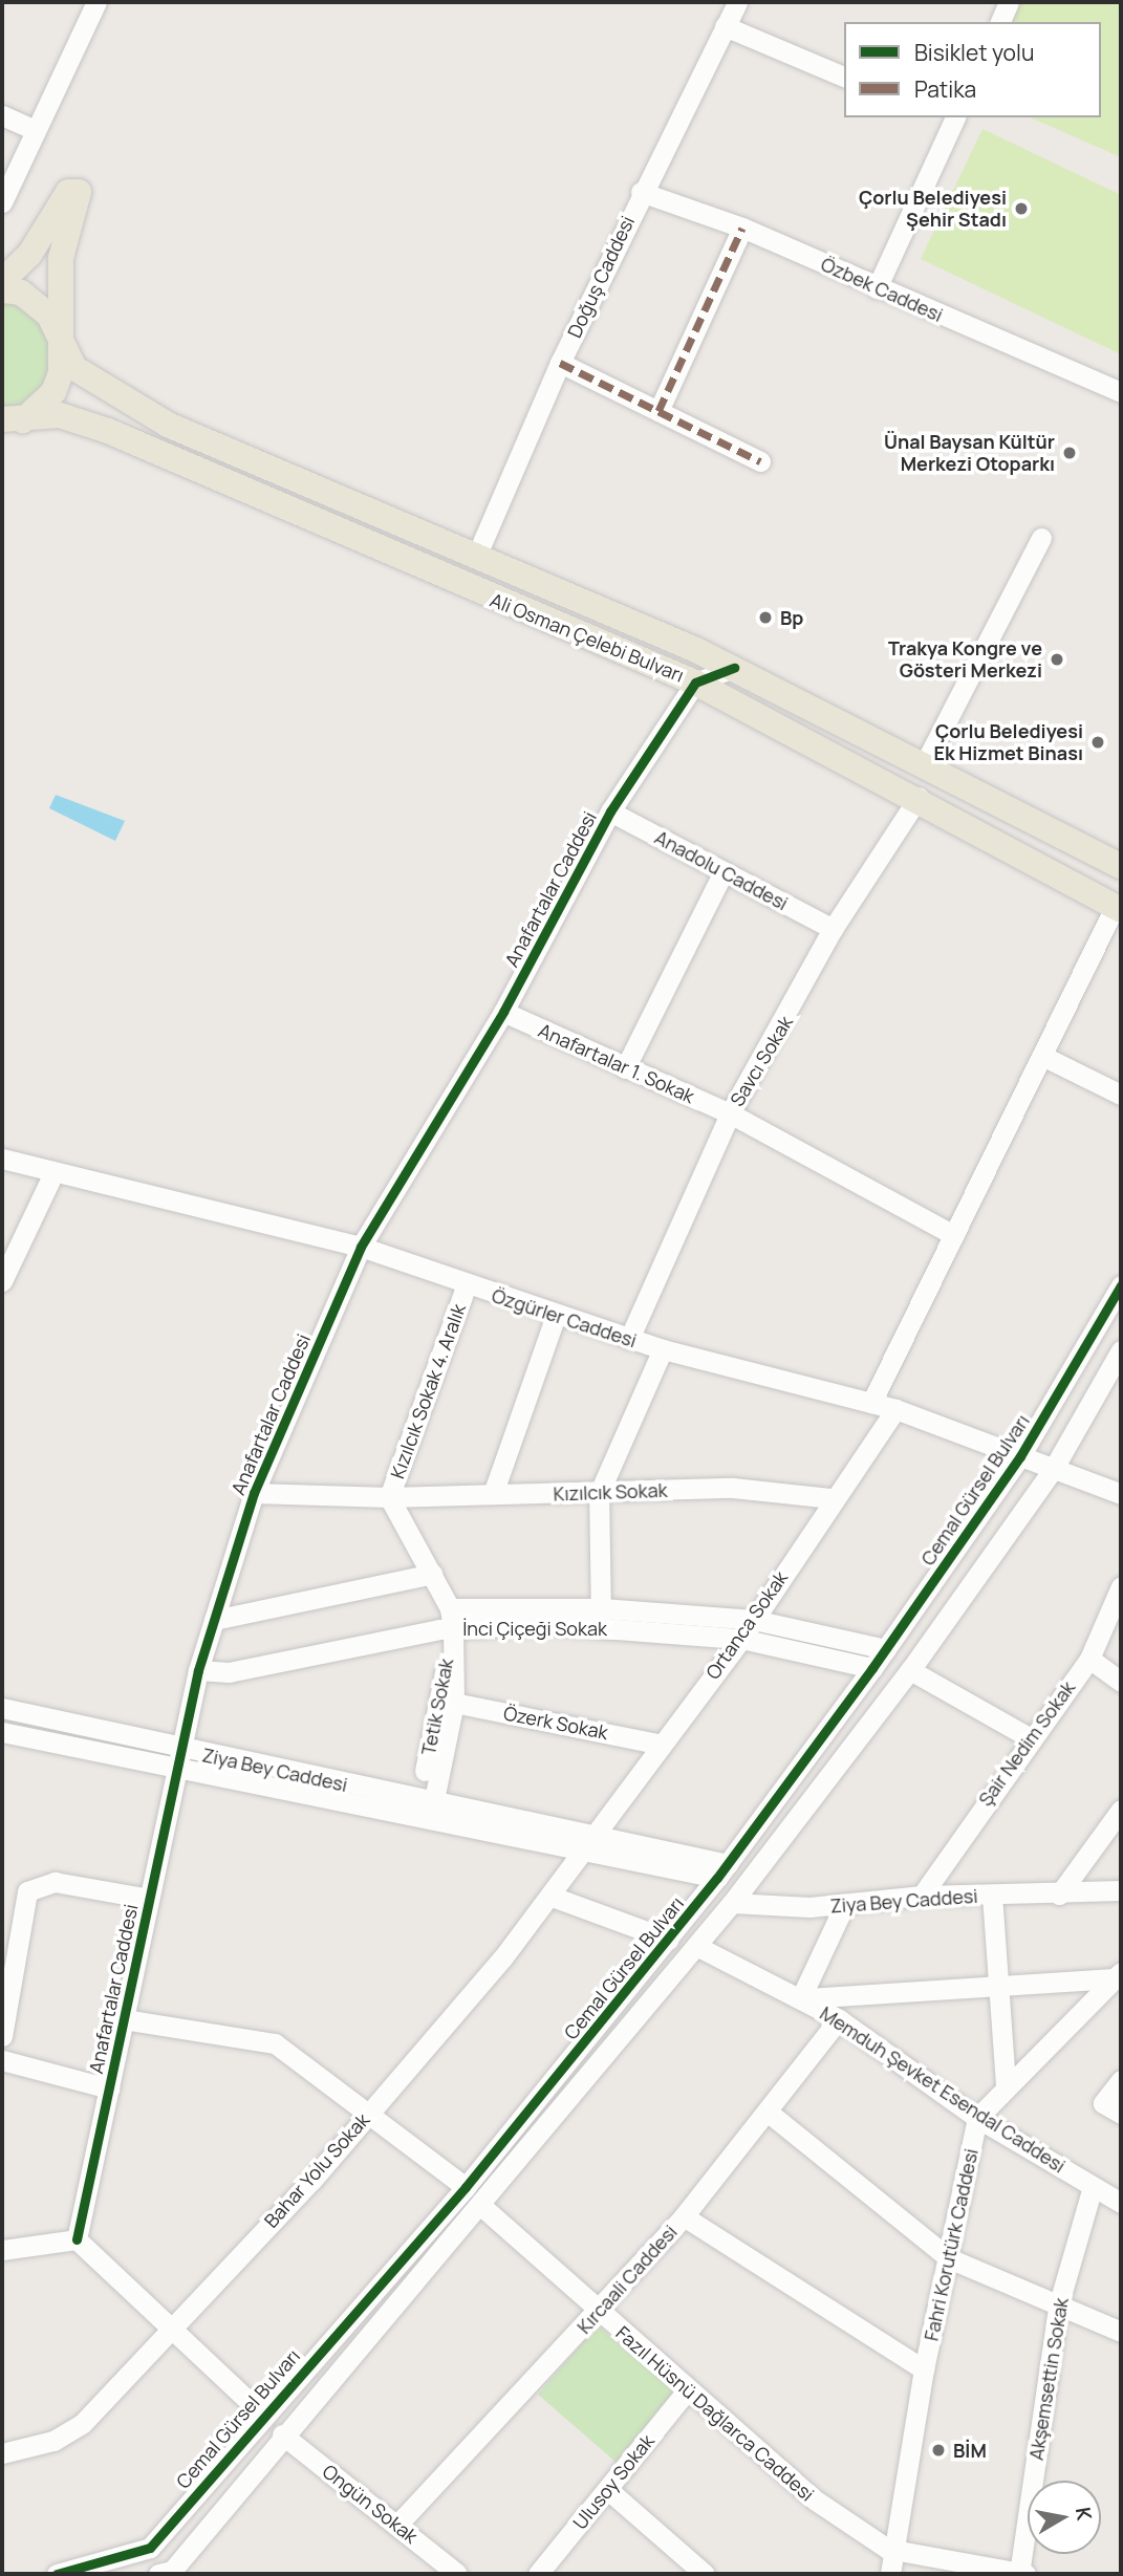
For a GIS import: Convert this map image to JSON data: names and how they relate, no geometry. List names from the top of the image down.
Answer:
{
  "streets": {
    "main road": ["Ali Osman Çelebi Bulvarı"],
    "street": [
      "Doğuş Caddesi",
      "Özbek Caddesi",
      "Anadolu Caddesi",
      "Anafartalar Caddesi",
      "Savcı Sokak",
      "Anafartalar 1. Sokak",
      "Özgürler Caddesi",
      "Kızılcık Sokak 4. Aralık",
      "Cemal Gürsel Bulvarı",
      "Kızılcık Sokak",
      "Ortanca Sokak",
      "İnci Çiçeği Sokak",
      "Tetik Sokak",
      "Özerk Sokak",
      "Şair Nedim Sokak",
      "Ziya Bey Caddesi",
      "Memduh Şevket Esendal Caddesi",
      "Bahar Yolu Sokak",
      "Fahri Korutürk Caddesi",
      "Kırcaali Caddesi",
      "Akşemsettin Sokak",
      "Fazıl Hüsnü Dağlarca Caddesi",
      "Ulusoy Sokak",
      "Ongün Sokak"
    ]
  },
  "crossings": [
    ["Doğuş Caddesi", "Özbek Caddesi"],
    ["Doğuş Caddesi", "Ali Osman Çelebi Bulvarı"],
    ["Ali Osman Çelebi Bulvarı", "Anafartalar Caddesi"],
    ["Ali Osman Çelebi Bulvarı", "Savcı Sokak"],
    ["Anadolu Caddesi", "Anafartalar Caddesi"],
    ["Anadolu Caddesi", "Savcı Sokak"],
    ["Anafartalar Caddesi", "Anafartalar 1. Sokak"],
    ["Anafartalar Caddesi", "Özgürler Caddesi"],
    ["Anafartalar Caddesi", "Kızılcık Sokak"],
    ["Anafartalar Caddesi", "İnci Çiçeği Sokak"],
    ["Anafartalar Caddesi", "Ziya Bey Caddesi"],
    ["Savcı Sokak", "Anafartalar 1. Sokak"],
    ["Savcı Sokak", "Özgürler Caddesi"],
    ["Özgürler Caddesi", "Kızılcık Sokak 4. Aralık"],
    ["Özgürler Caddesi", "Cemal Gürsel Bulvarı"],
    ["Özgürler Caddesi", "Ortanca Sokak"],
    ["Kızılcık Sokak 4. Aralık", "Kızılcık Sokak"],
    ["Cemal Gürsel Bulvarı", "İnci Çiçeği Sokak"],
    ["Cemal Gürsel Bulvarı", "Ziya Bey Caddesi"],
    ["Kızılcık Sokak", "Ortanca Sokak"],
    ["Ortanca Sokak", "İnci Çiçeği Sokak"],
    ["Ortanca Sokak", "Özerk Sokak"],
    ["Ortanca Sokak", "Ziya Bey Caddesi"],
    ["Ortanca Sokak", "Bahar Yolu Sokak"],
    ["İnci Çiçeği Sokak", "Tetik Sokak"],
    ["Tetik Sokak", "Özerk Sokak"],
    ["Tetik Sokak", "Ziya Bey Caddesi"],
    ["Şair Nedim Sokak", "Ziya Bey Caddesi"],
    ["Ziya Bey Caddesi", "Bahar Yolu Sokak"],
    ["Memduh Şevket Esendal Caddesi", "Fahri Korutürk Caddesi"],
    ["Memduh Şevket Esendal Caddesi", "Kırcaali Caddesi"],
    ["Memduh Şevket Esendal Caddesi", "Akşemsettin Sokak"],
    ["Fahri Korutürk Caddesi", "Fazıl Hüsnü Dağlarca Caddesi"],
    ["Kırcaali Caddesi", "Fazıl Hüsnü Dağlarca Caddesi"],
    ["Kırcaali Caddesi", "Ongün Sokak"],
    ["Akşemsettin Sokak", "Fazıl Hüsnü Dağlarca Caddesi"],
    ["Fazıl Hüsnü Dağlarca Caddesi", "Ulusoy Sokak"]
  ],
  "places": [
    "Çorlu Belediyesi Şehir Stadı",
    "Ünal Baysan Kültür Merkezi Otoparkı",
    "Bp",
    "Trakya Kongre ve Gösteri Merkezi",
    "Çorlu Belediyesi Ek Hizmet Binası",
    "BİM"
  ],
  "legend": ["Bisiklet yolu", "Patika"],
  "north": "right"
}
